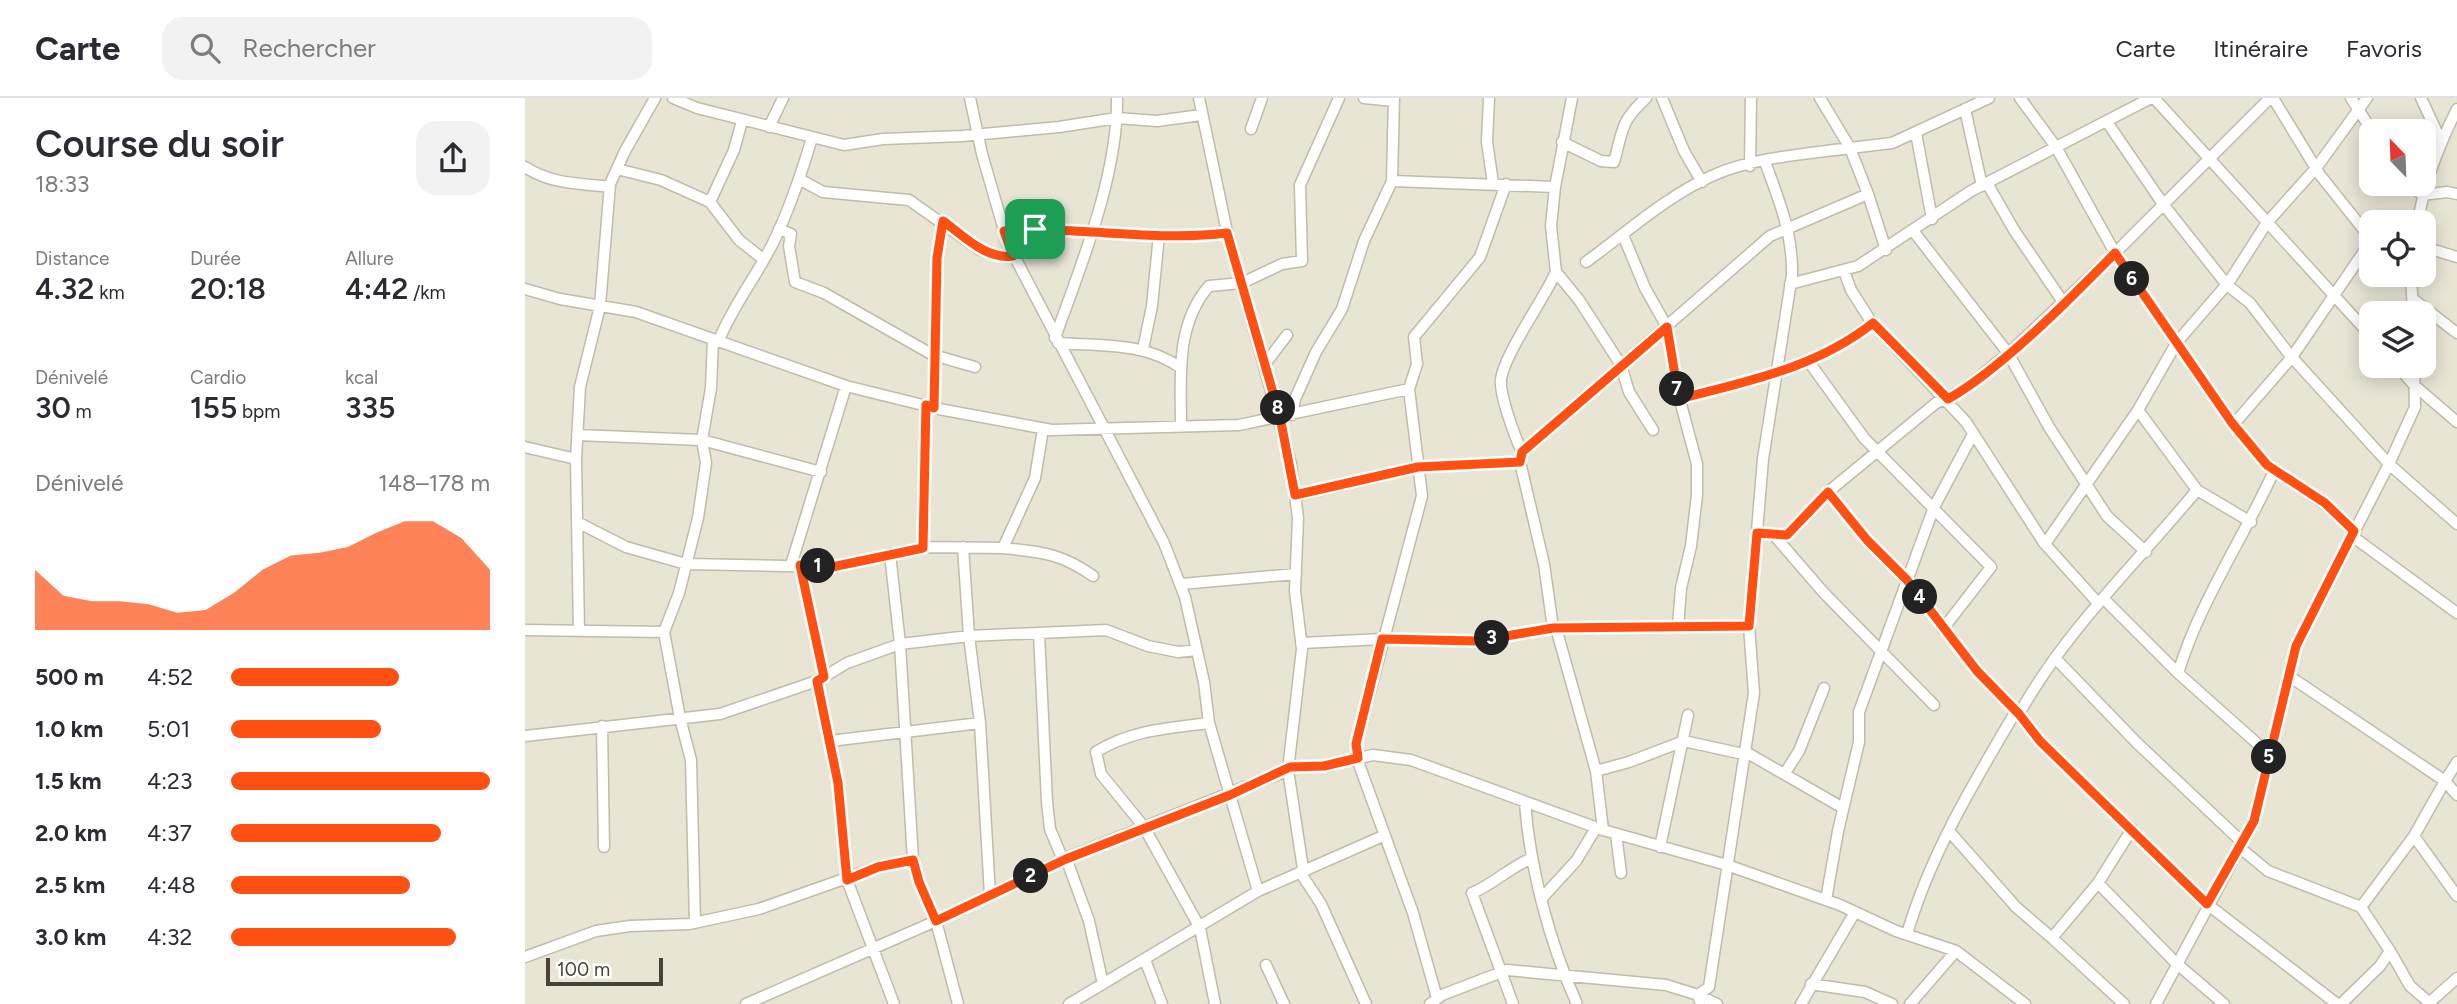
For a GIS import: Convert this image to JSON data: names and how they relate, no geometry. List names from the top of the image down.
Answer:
{
  "scale_bar": "100 m",
  "north": "top left",
  "page": {
    "header": "Carte",
    "search": "Rechercher",
    "nav": ["Carte", "Itinéraire", "Favoris"],
    "heading": ["Course du soir", "18:33"],
    "stats": [
      ["Distance", "4.32 km"],
      ["Durée", "20:18"],
      ["Allure", "4:42 /km"],
      ["Dénivelé", "30 m"],
      ["Cardio", "155 bpm"],
      ["kcal", "335"]
    ],
    "pins": [
      "6",
      "7",
      "8",
      "1",
      "4",
      "3",
      "5",
      "2"
    ],
    "chart": ["Dénivelé", "148–178 m"],
    "list": [
      {
        "name": "500 m",
        "note": "4:52"
      },
      {
        "name": "1.0 km",
        "note": "5:01"
      },
      {
        "name": "1.5 km",
        "note": "4:23"
      },
      {
        "name": "2.0 km",
        "note": "4:37"
      },
      {
        "name": "2.5 km",
        "note": "4:48"
      },
      {
        "name": "3.0 km",
        "note": "4:32"
      }
    ],
    "scale": "100 m"
  }
}
